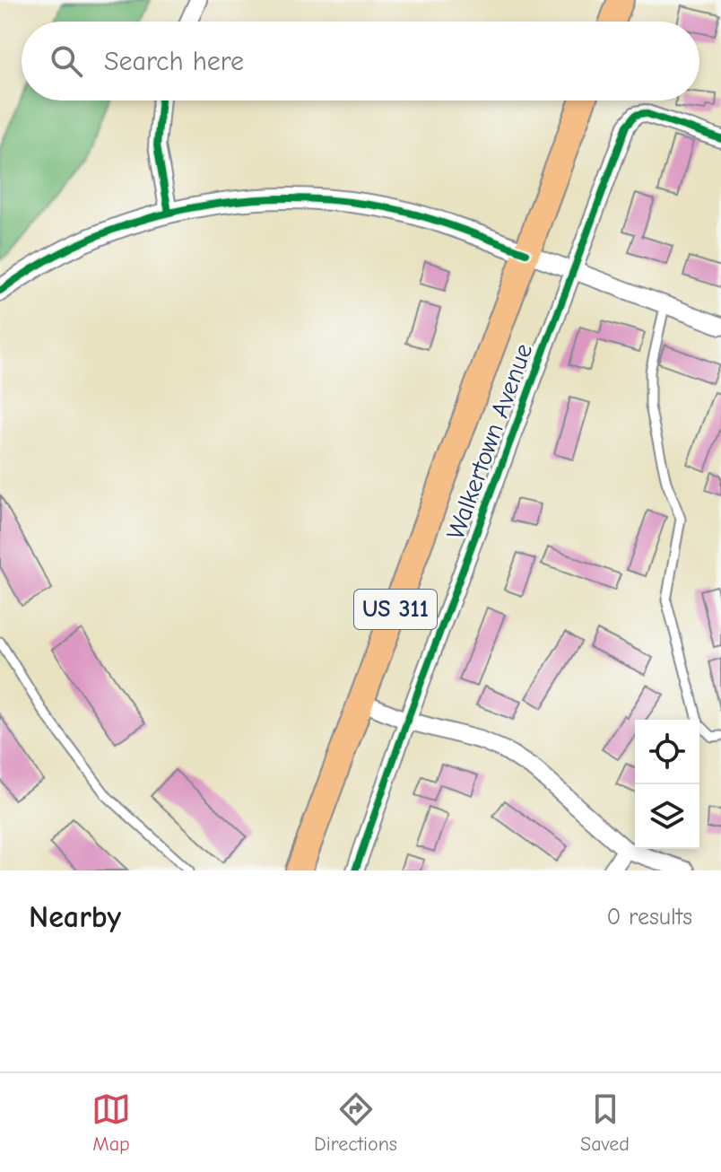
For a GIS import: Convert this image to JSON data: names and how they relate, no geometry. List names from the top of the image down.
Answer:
{
  "streets": {
    "main road": ["US 311"],
    "street": ["Walkertown Avenue"]
  },
  "page": {
    "search": "Search here",
    "heading": ["Nearby", "0 results"],
    "nav": ["Map", "Directions", "Saved"]
  }
}
